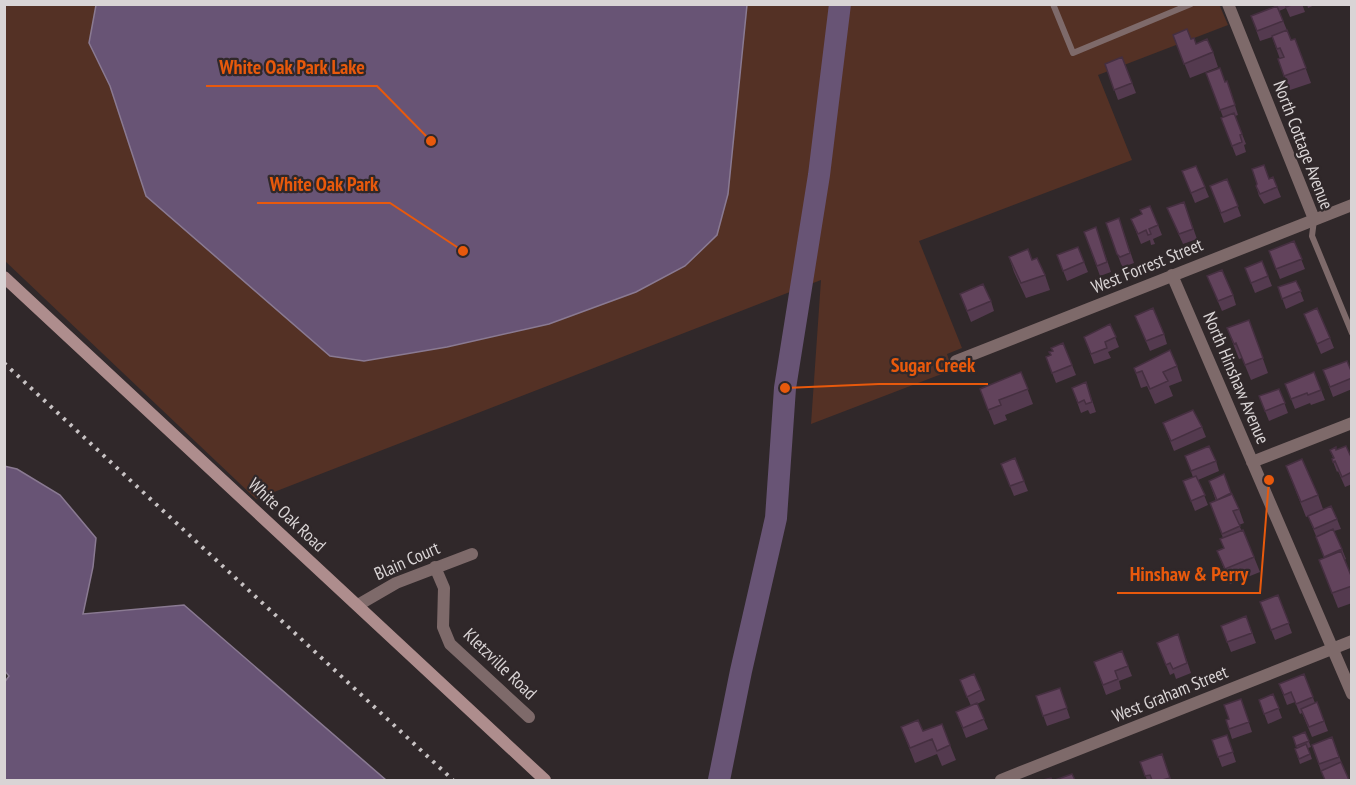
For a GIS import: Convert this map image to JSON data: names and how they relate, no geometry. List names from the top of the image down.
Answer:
{
  "streets": {
    "street": [
      "North Cottage Avenue",
      "West Forrest Street",
      "North Hinshaw Avenue",
      "White Oak Road",
      "Blain Court",
      "Kletzville Road",
      "West Graham Street"
    ]
  },
  "crossings": [
    ["North Cottage Avenue", "West Forrest Street"],
    ["West Forrest Street", "North Hinshaw Avenue"],
    ["North Hinshaw Avenue", "West Graham Street"],
    ["White Oak Road", "Blain Court"],
    ["Blain Court", "Kletzville Road"]
  ],
  "places": [
    "White Oak Park Lake",
    "White Oak Park",
    "Sugar Creek",
    "Hinshaw & Perry"
  ]
}
